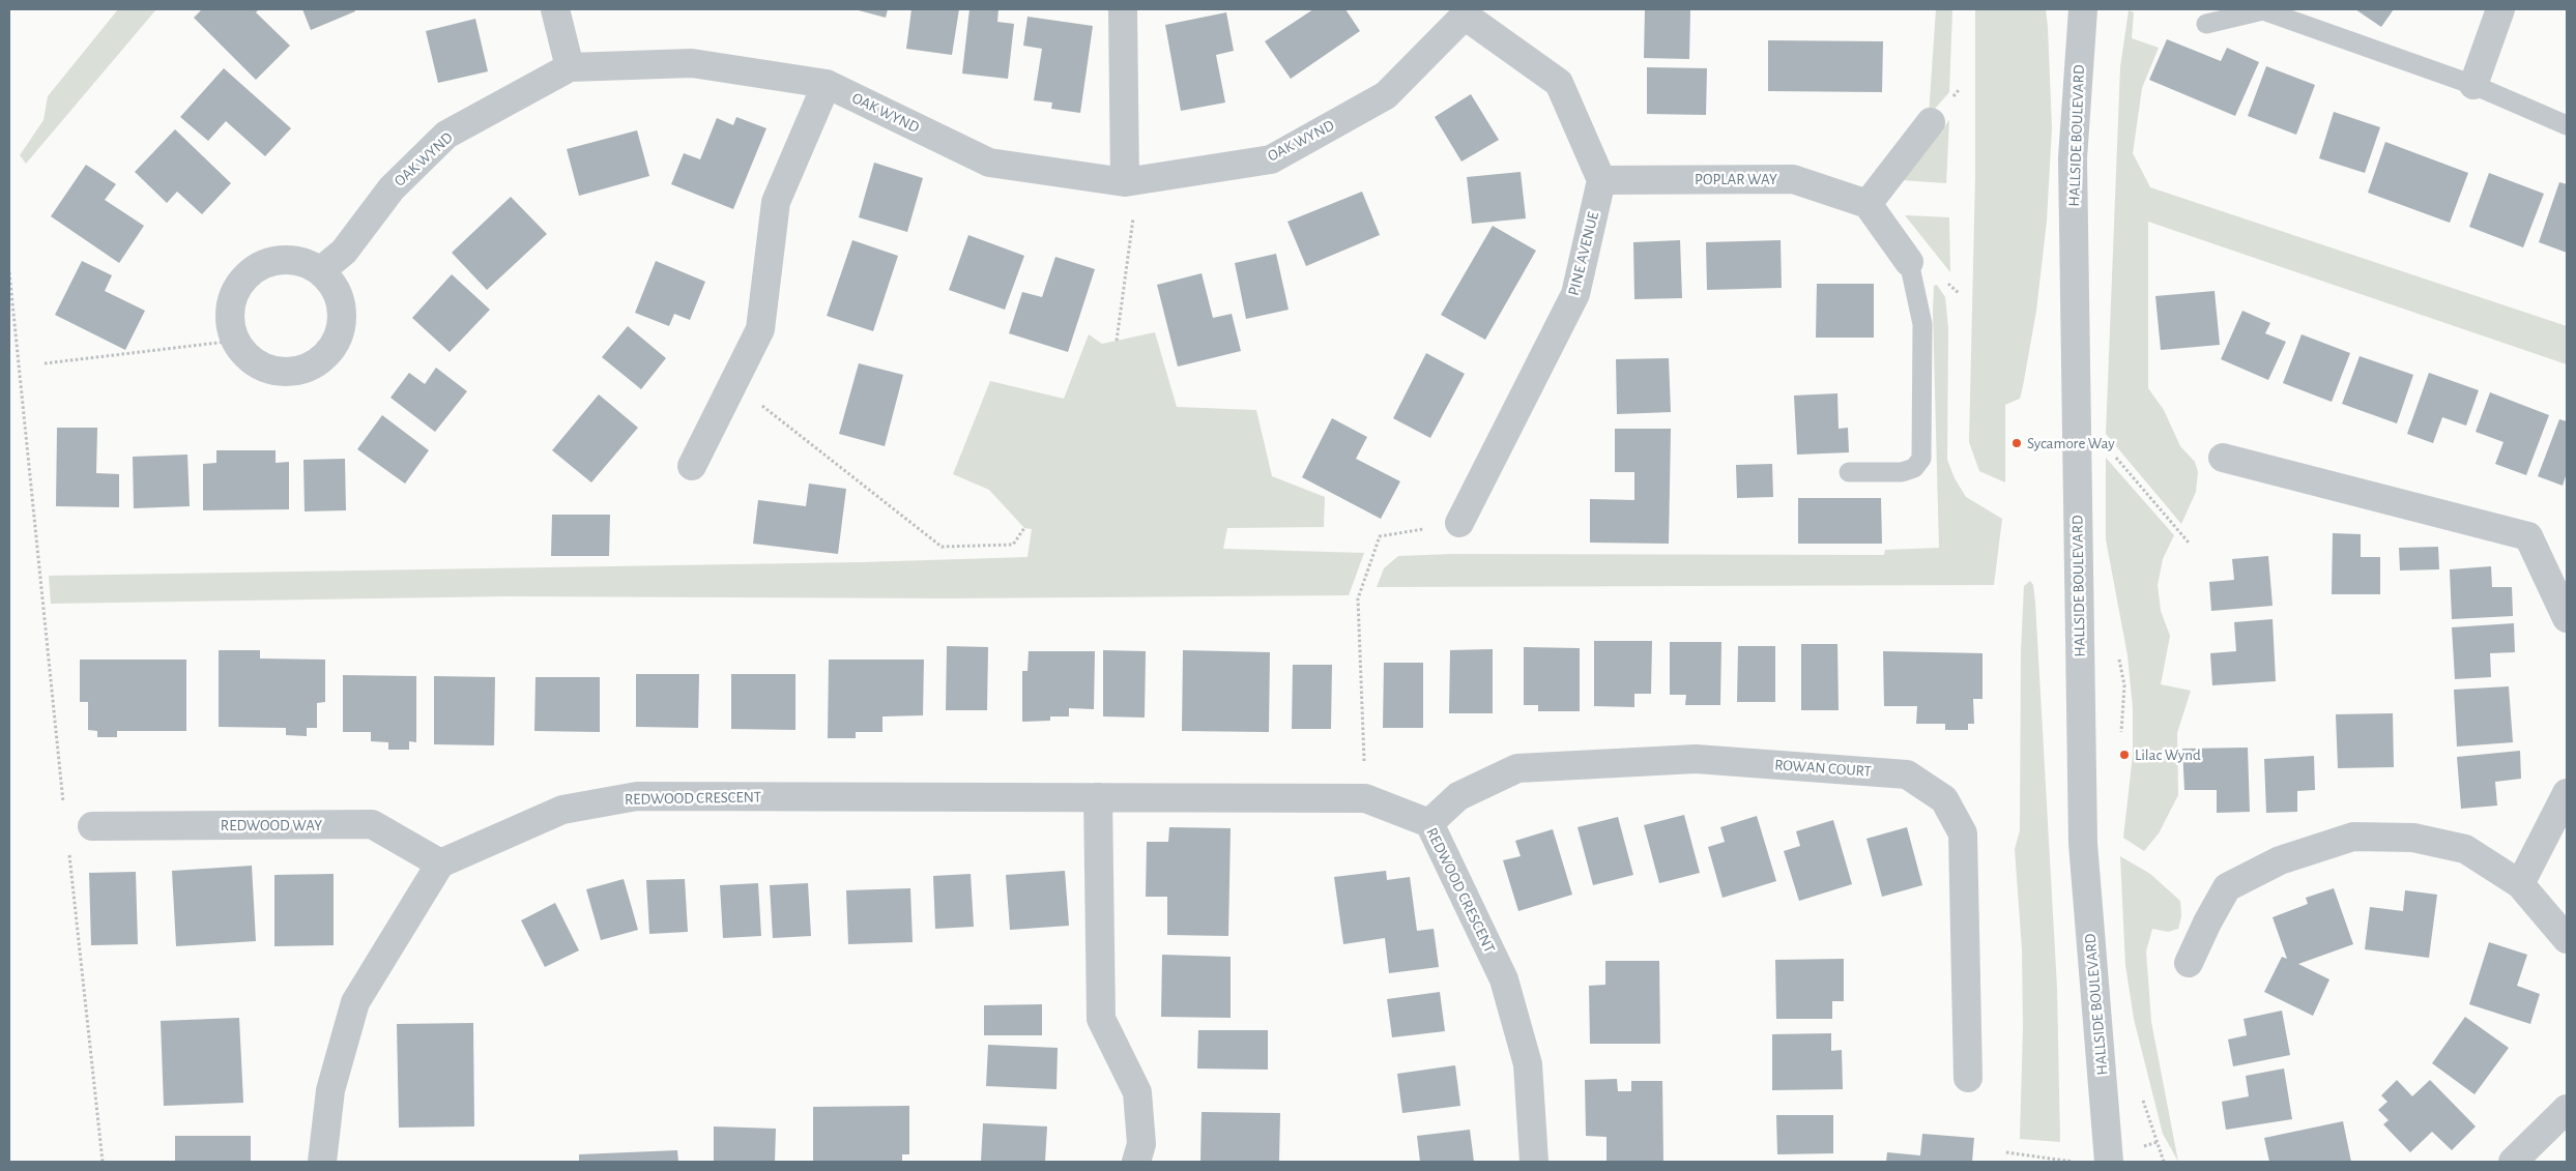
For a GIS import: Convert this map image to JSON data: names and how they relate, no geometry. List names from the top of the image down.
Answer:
{
  "streets": {
    "street": [
      "OAK WYND",
      "HALLSIDE BOULEVARD",
      "POPLAR WAY",
      "PINE AVENUE",
      "ROWAN COURT",
      "REDWOOD CRESCENT",
      "REDWOOD WAY"
    ]
  },
  "crossings": [
    ["POPLAR WAY", "PINE AVENUE"],
    ["ROWAN COURT", "REDWOOD CRESCENT"],
    ["REDWOOD CRESCENT", "REDWOOD WAY"]
  ],
  "places": ["Sycamore Way", "Lilac Wynd"]
}
